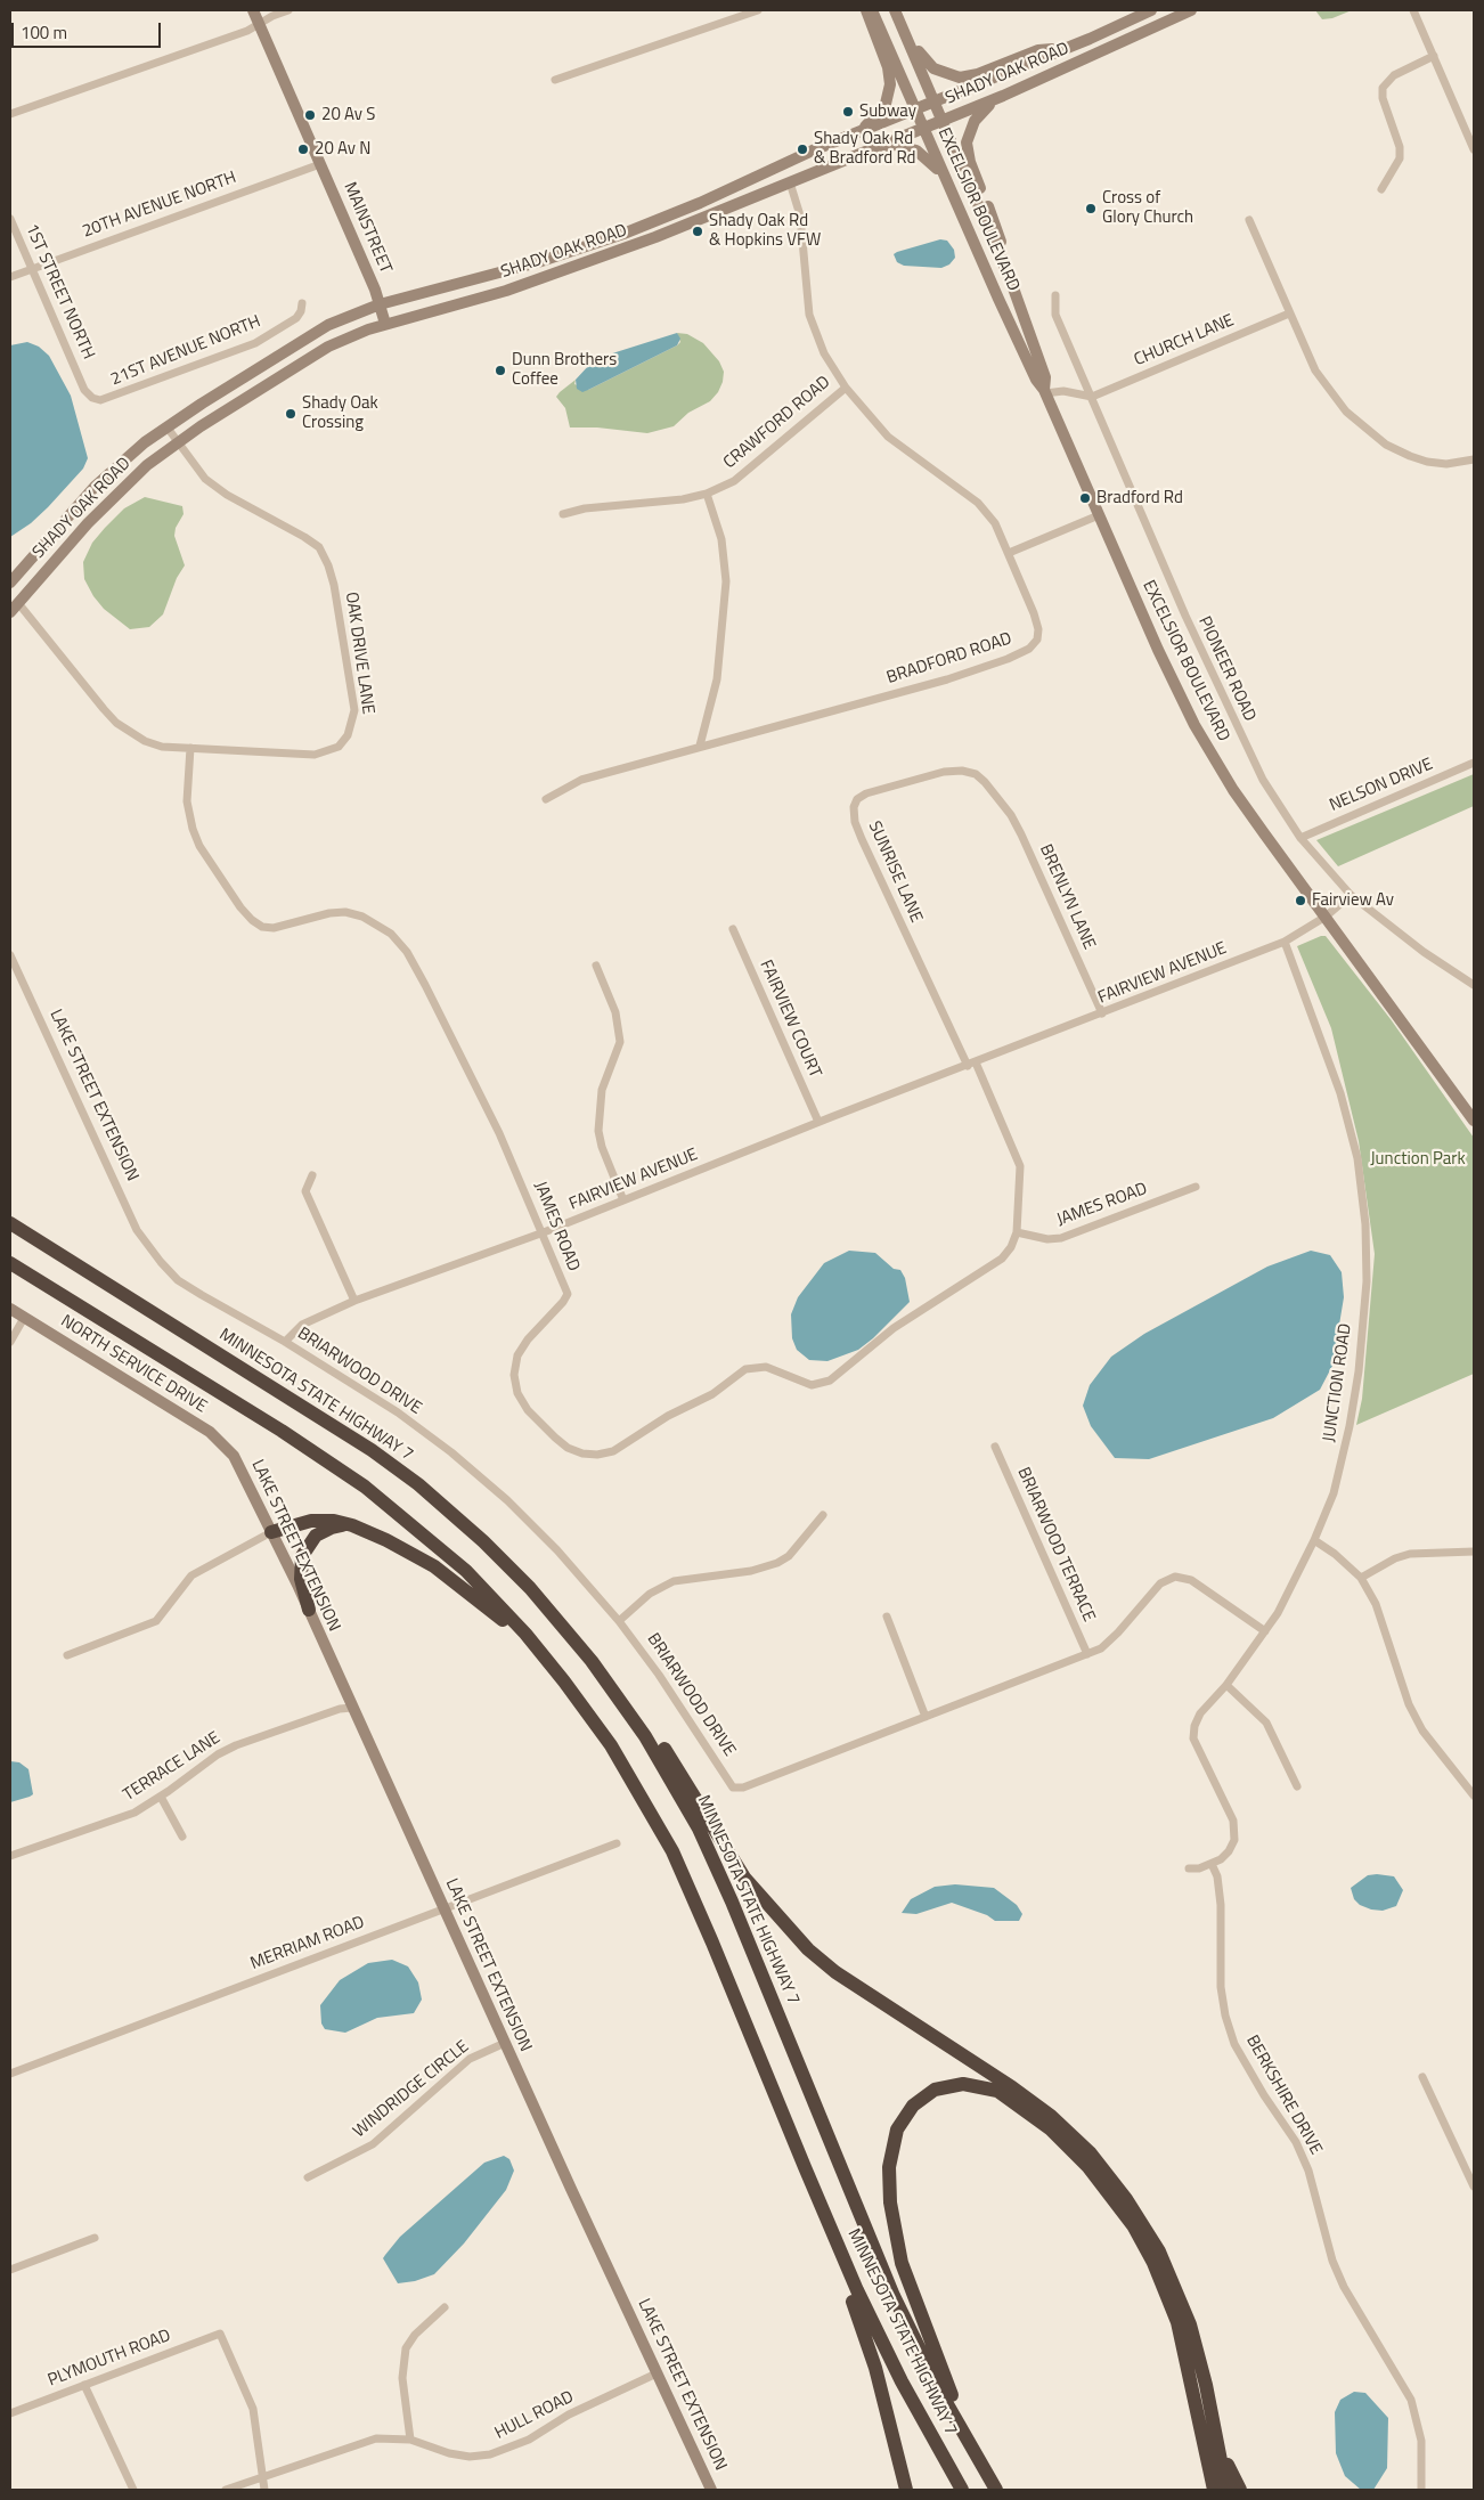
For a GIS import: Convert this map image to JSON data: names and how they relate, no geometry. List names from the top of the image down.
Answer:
{
  "streets": {
    "highway": ["MINNESOTA STATE HIGHWAY 7"],
    "main road": [
      "SHADY OAK ROAD",
      "EXCELSIOR BOULEVARD",
      "MAINSTREET",
      "LAKE STREET EXTENSION",
      "NORTH SERVICE DRIVE"
    ],
    "street": [
      "20TH AVENUE NORTH",
      "1ST STREET NORTH",
      "CHURCH LANE",
      "21ST AVENUE NORTH",
      "CRAWFORD ROAD",
      "OAK DRIVE LANE",
      "BRADFORD ROAD",
      "PIONEER ROAD",
      "NELSON DRIVE",
      "SUNRISE LANE",
      "BRENLYN LANE",
      "FAIRVIEW AVENUE",
      "FAIRVIEW COURT",
      "JAMES ROAD",
      "BRIARWOOD DRIVE",
      "JUNCTION ROAD",
      "BRIARWOOD TERRACE",
      "TERRACE LANE",
      "MERRIAM ROAD",
      "WINDRIDGE CIRCLE",
      "BERKSHIRE DRIVE",
      "PLYMOUTH ROAD",
      "HULL ROAD"
    ]
  },
  "crossings": [
    ["SHADY OAK ROAD", "EXCELSIOR BOULEVARD"],
    ["SHADY OAK ROAD", "MAINSTREET"],
    ["SHADY OAK ROAD", "OAK DRIVE LANE"],
    ["SHADY OAK ROAD", "BRADFORD ROAD"],
    ["20TH AVENUE NORTH", "MAINSTREET"],
    ["20TH AVENUE NORTH", "1ST STREET NORTH"],
    ["EXCELSIOR BOULEVARD", "FAIRVIEW AVENUE"],
    ["1ST STREET NORTH", "21ST AVENUE NORTH"],
    ["CHURCH LANE", "PIONEER ROAD"],
    ["CRAWFORD ROAD", "BRADFORD ROAD"],
    ["OAK DRIVE LANE", "JAMES ROAD"],
    ["PIONEER ROAD", "NELSON DRIVE"],
    ["PIONEER ROAD", "FAIRVIEW AVENUE"],
    ["SUNRISE LANE", "BRENLYN LANE"],
    ["SUNRISE LANE", "FAIRVIEW AVENUE"],
    ["SUNRISE LANE", "JAMES ROAD"],
    ["BRENLYN LANE", "FAIRVIEW AVENUE"],
    ["FAIRVIEW AVENUE", "FAIRVIEW COURT"],
    ["FAIRVIEW AVENUE", "JAMES ROAD"],
    ["FAIRVIEW AVENUE", "BRIARWOOD DRIVE"],
    ["FAIRVIEW AVENUE", "JUNCTION ROAD"],
    ["LAKE STREET EXTENSION", "NORTH SERVICE DRIVE"],
    ["LAKE STREET EXTENSION", "BRIARWOOD DRIVE"],
    ["LAKE STREET EXTENSION", "TERRACE LANE"],
    ["LAKE STREET EXTENSION", "MERRIAM ROAD"],
    ["LAKE STREET EXTENSION", "WINDRIDGE CIRCLE"],
    ["LAKE STREET EXTENSION", "HULL ROAD"],
    ["BRIARWOOD DRIVE", "JUNCTION ROAD"],
    ["BRIARWOOD DRIVE", "BRIARWOOD TERRACE"],
    ["JUNCTION ROAD", "BERKSHIRE DRIVE"],
    ["PLYMOUTH ROAD", "HULL ROAD"]
  ],
  "parks": ["Junction Park"],
  "places": [
    "Subway",
    "20 Av S",
    "20 Av N",
    "Shady Oak Rd & Bradford Rd",
    "Cross of Glory Church",
    "Shady Oak Rd & Hopkins VFW",
    "Dunn Brothers Coffee",
    "Shady Oak Crossing",
    "Bradford Rd",
    "Fairview Av"
  ],
  "scale_bar": "100 m"
}
